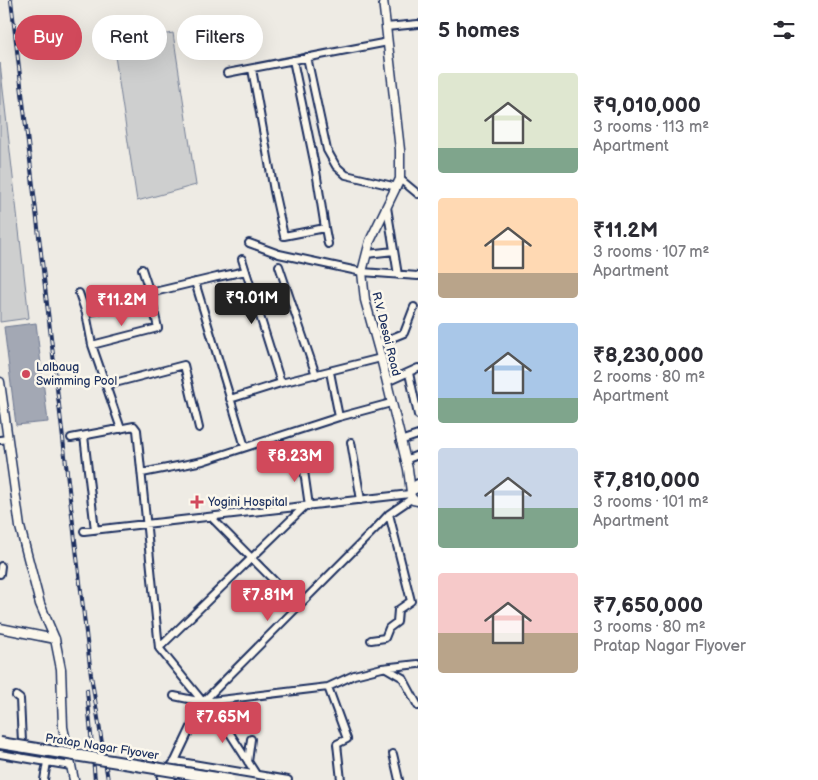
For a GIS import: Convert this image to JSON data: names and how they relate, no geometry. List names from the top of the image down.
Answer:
{
  "streets": {
    "main road": ["Pratap Nagar Flyover"],
    "street": ["R.V. Desai Road"]
  },
  "places": {
    "other": ["Lalbaug Swimming Pool"],
    "health": ["Yogini Hospital"]
  },
  "page": {
    "heading": "5 homes",
    "chip": ["Buy", "Rent", "Filters"],
    "list": [
      {
        "name": "₹9,010,000",
        "note": "3 rooms · 113 m² · Apartment"
      },
      {
        "name": "₹11.2M",
        "note": "3 rooms · 107 m² · Apartment"
      },
      {
        "name": "₹8,230,000",
        "note": "2 rooms · 80 m² · Apartment"
      },
      {
        "name": "₹7,810,000",
        "note": "3 rooms · 101 m² · Apartment"
      },
      {
        "name": "₹7,650,000",
        "note": "3 rooms · 80 m² · Pratap Nagar Flyover"
      }
    ],
    "price": [
      "₹9.01M",
      "₹11.2M",
      "₹8.23M",
      "₹7.81M",
      "₹7.65M"
    ]
  }
}
